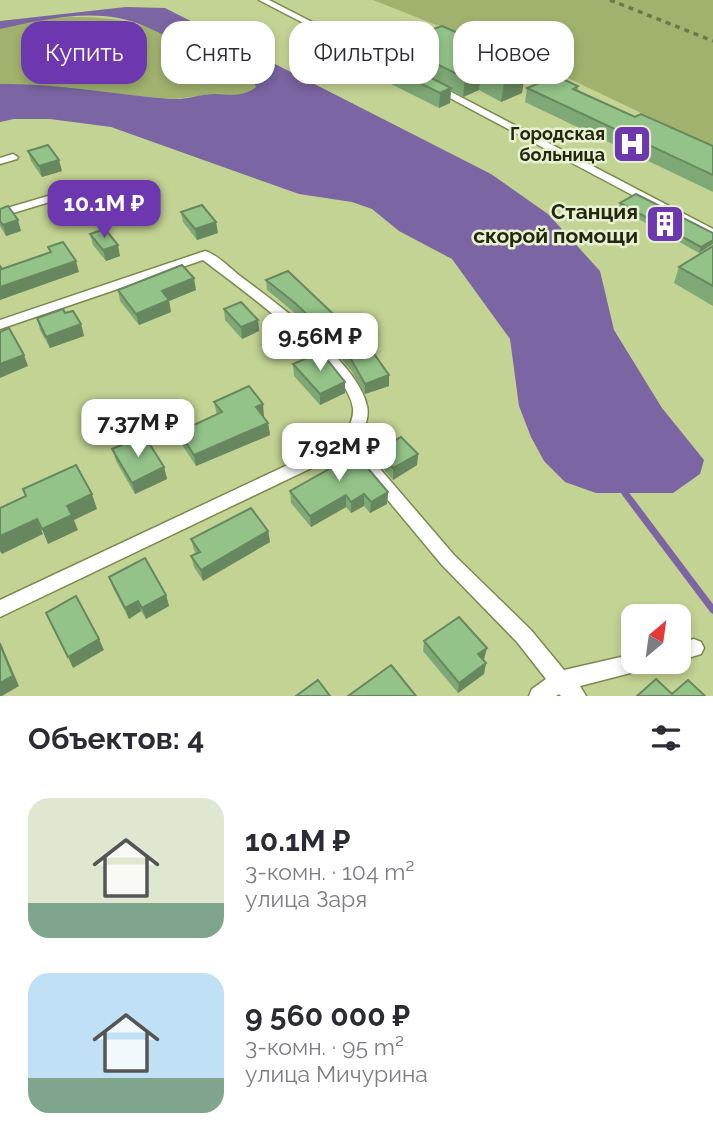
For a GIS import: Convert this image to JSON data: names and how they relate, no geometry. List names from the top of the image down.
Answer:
{
  "places": {
    "hospital": ["Городская больница"],
    "building": ["Станция скорой помощи"]
  },
  "north": "top right",
  "page": {
    "chip": [
      "Купить",
      "Снять",
      "Фильтры",
      "Новое"
    ],
    "price": [
      "10.1M ₽",
      "9.56M ₽",
      "7.37M ₽",
      "7.92M ₽"
    ],
    "heading": "Объектов: 4",
    "list": [
      {
        "name": "10.1M ₽",
        "note": "3-комн. · 104 m² · улица Заря"
      },
      {
        "name": "9 560 000 ₽",
        "note": "3-комн. · 95 m² · улица Мичурина"
      }
    ]
  }
}
